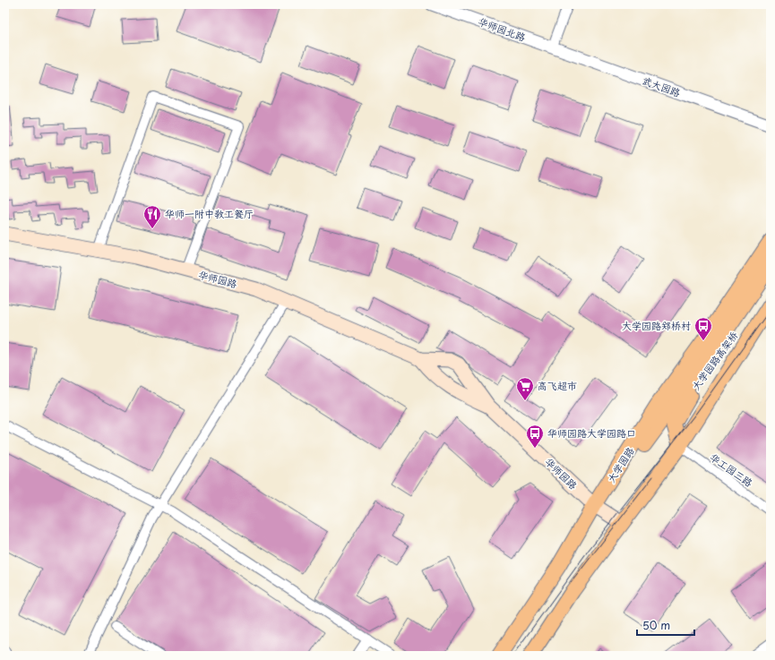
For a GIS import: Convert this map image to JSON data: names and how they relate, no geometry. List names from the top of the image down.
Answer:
{
  "streets": {
    "main road": ["华师园路", "大学园路高架桥", "大学园路"],
    "street": ["华师园北路", "武大园路", "华工园三路"]
  },
  "crossings": [
    ["华师园北路", "武大园路"],
    ["华师园路", "大学园路"],
    ["大学园路高架桥", "华工园三路"]
  ],
  "places": {
    "restaurant": ["华师一附中教工餐厅"],
    "bus stop": ["大学园路郑桥村", "华师园路大学园路口"],
    "supermarket": ["高飞超市"]
  },
  "scale_bar": "50 m"
}
